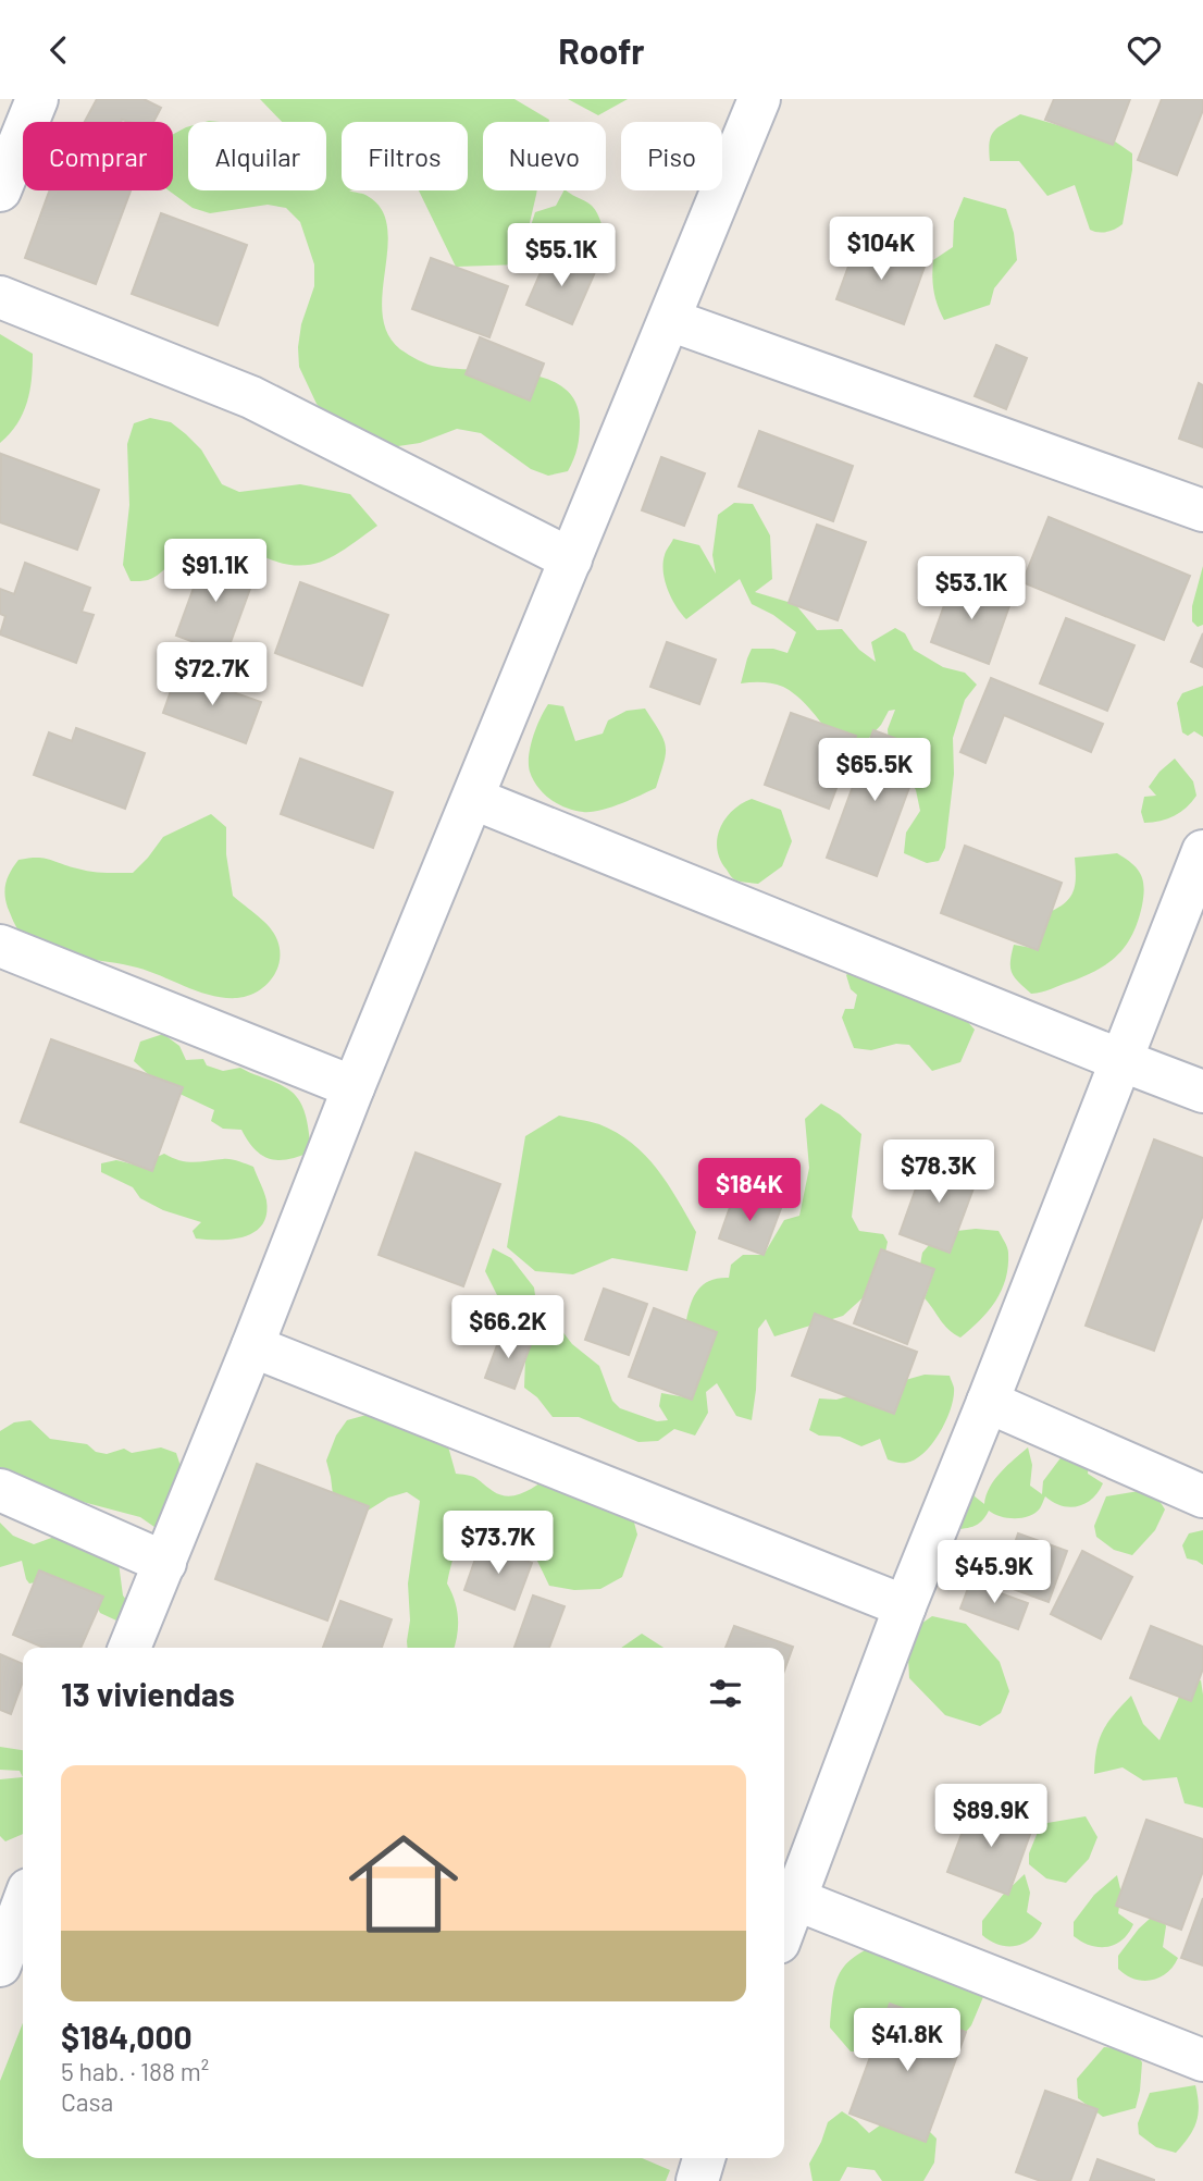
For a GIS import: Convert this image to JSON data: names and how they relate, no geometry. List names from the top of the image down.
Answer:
{
  "page": {
    "header": "Roofr",
    "chip": [
      "Comprar",
      "Alquilar",
      "Filtros",
      "Nuevo",
      "Piso"
    ],
    "price": [
      "$104K",
      "$55.1K",
      "$91.1K",
      "$53.1K",
      "$72.7K",
      "$65.5K",
      "$78.3K",
      "$184K",
      "$66.2K",
      "$73.7K",
      "$45.9K",
      "$89.9K",
      "$41.8K"
    ],
    "heading": "13 viviendas",
    "list": [
      {
        "name": "$184,000",
        "note": "5 hab. · 188 m² · Casa"
      }
    ]
  }
}
